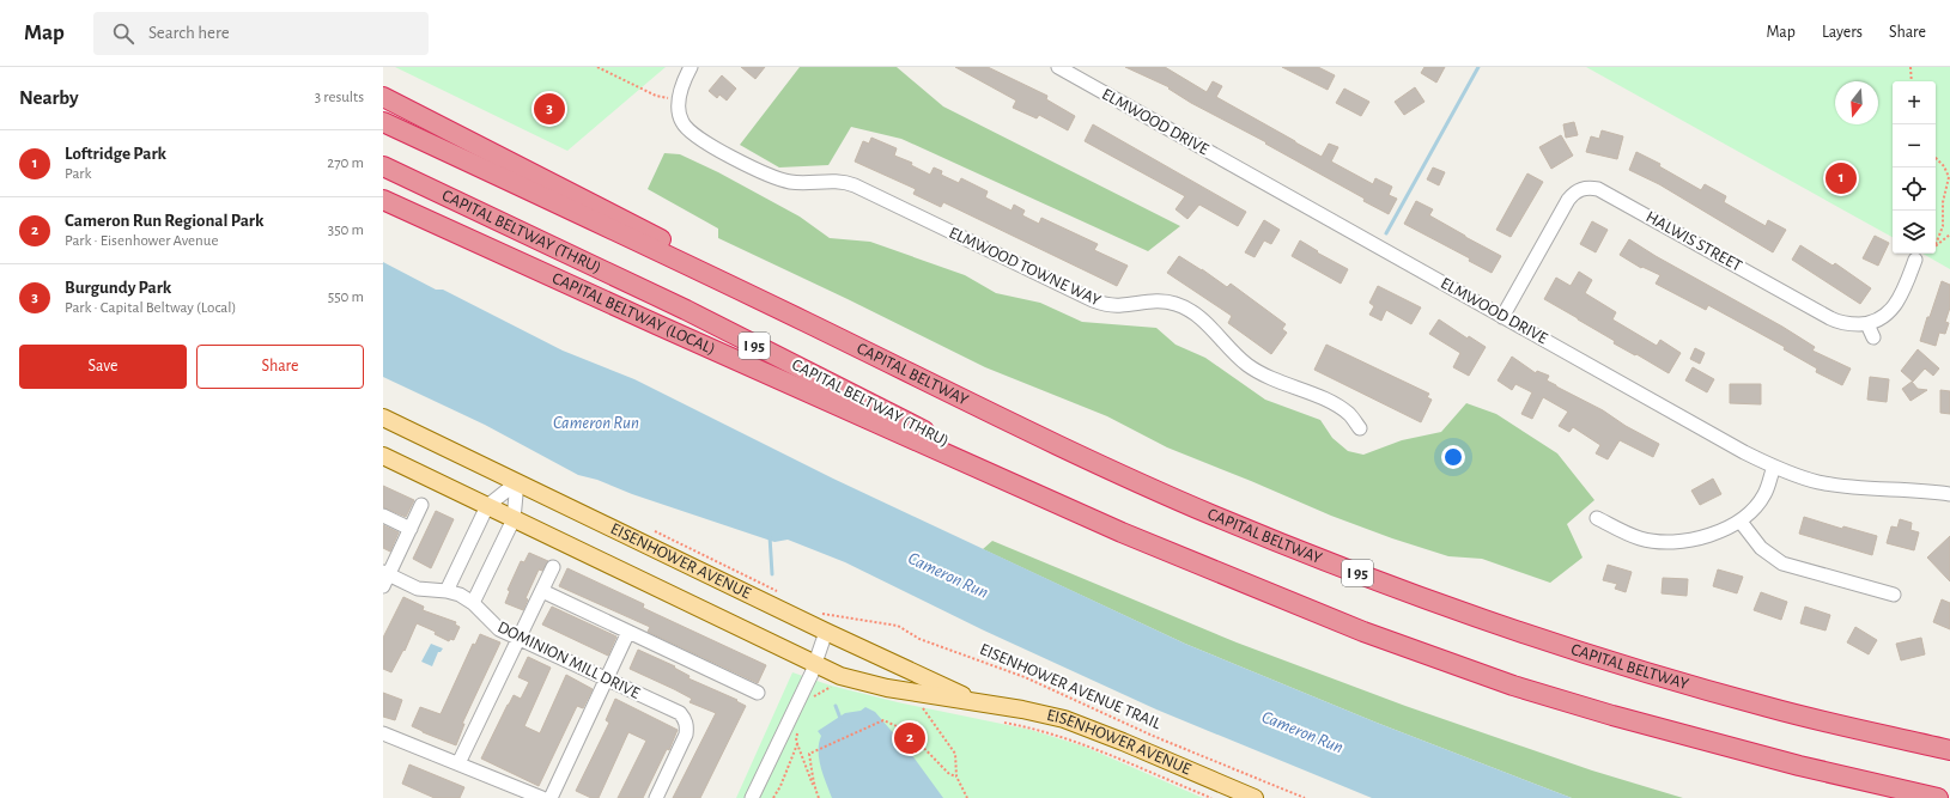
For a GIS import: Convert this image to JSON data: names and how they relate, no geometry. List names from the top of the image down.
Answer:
{
  "streets": {
    "highway": [
      "CAPITAL BELTWAY (THRU)",
      "CAPITAL BELTWAY (LOCAL)",
      "I 95",
      "CAPITAL BELTWAY"
    ],
    "main road": ["EISENHOWER AVENUE"],
    "street": [
      "ELMWOOD DRIVE",
      "HALWIS STREET",
      "ELMWOOD TOWNE WAY",
      "DOMINION MILL DRIVE"
    ],
    "path": ["EISENHOWER AVENUE TRAIL"]
  },
  "crossings": [
    ["ELMWOOD DRIVE", "HALWIS STREET"],
    ["CAPITAL BELTWAY (THRU)", "CAPITAL BELTWAY (LOCAL)"],
    ["CAPITAL BELTWAY (THRU)", "I 95"],
    ["CAPITAL BELTWAY (LOCAL)", "I 95"],
    ["I 95", "CAPITAL BELTWAY"]
  ],
  "water": ["Cameron Run"],
  "north": "bottom",
  "page": {
    "header": "Map",
    "search": "Search here",
    "nav": ["Map", "Layers", "Share"],
    "heading": ["Nearby", "3 results"],
    "map_buttons": ["+", "−"],
    "pins": ["3", "1", "2"],
    "list": [
      {
        "mark": "1",
        "name": "Loftridge Park",
        "note": "Park",
        "value": "270 m"
      },
      {
        "mark": "2",
        "name": "Cameron Run Regional Park",
        "note": "Park · Eisenhower Avenue",
        "value": "350 m"
      },
      {
        "mark": "3",
        "name": "Burgundy Park",
        "note": "Park · Capital Beltway (Local)",
        "value": "550 m"
      }
    ],
    "buttons": ["Save", "Share"]
  }
}
